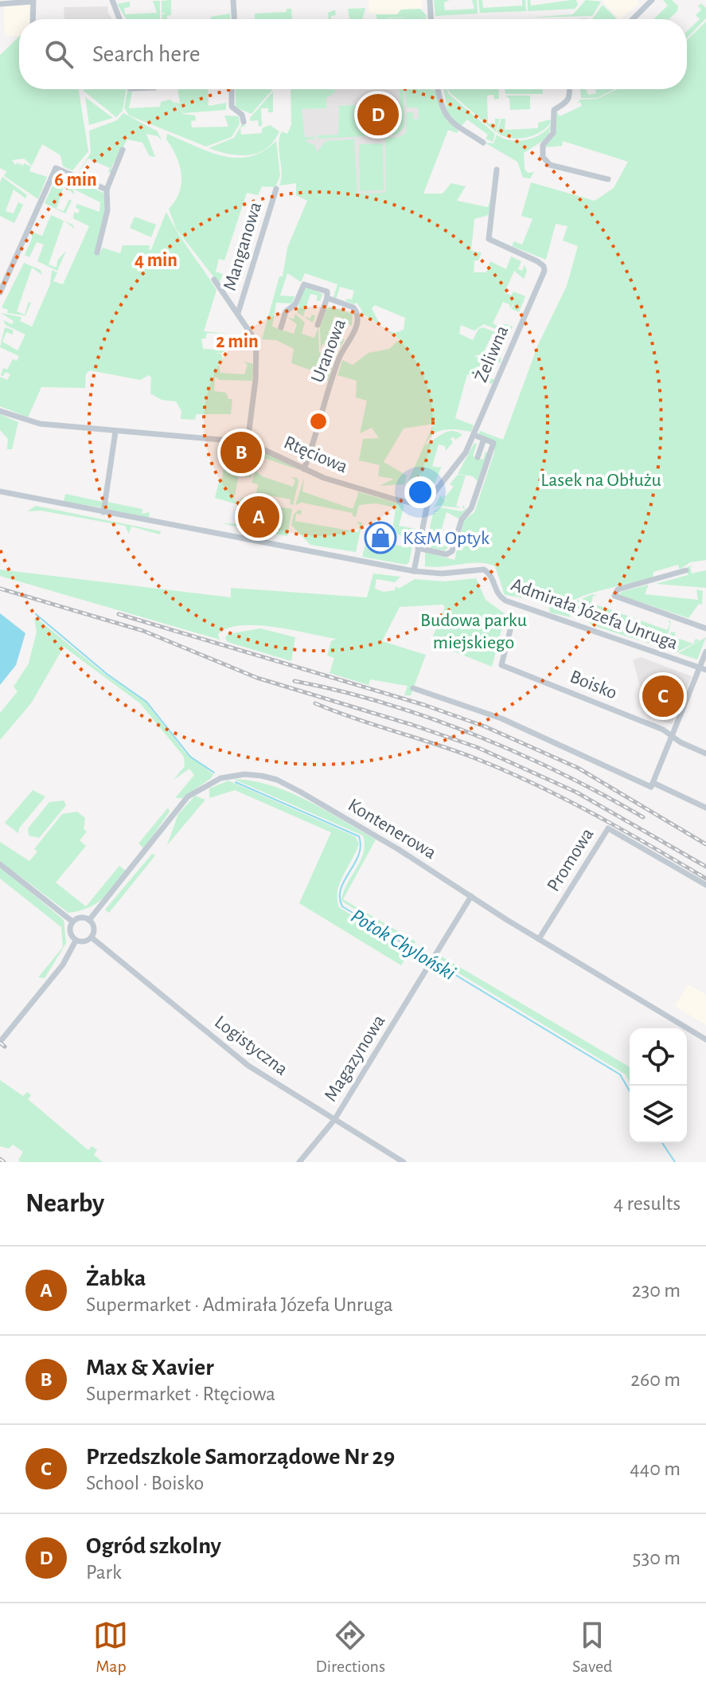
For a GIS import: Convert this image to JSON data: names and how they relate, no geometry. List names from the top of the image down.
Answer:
{
  "streets": {
    "street": [
      "Manganowa",
      "Uranowa",
      "Żeliwna",
      "Rtęciowa",
      "Admirała Józefa Unruga",
      "Boisko",
      "Kontenerowa",
      "Promowa",
      "Logistyczna",
      "Magazynowa"
    ]
  },
  "crossings": [
    ["Manganowa", "Rtęciowa"],
    ["Uranowa", "Rtęciowa"],
    ["Żeliwna", "Rtęciowa"],
    ["Żeliwna", "Admirała Józefa Unruga"],
    ["Kontenerowa", "Promowa"],
    ["Kontenerowa", "Logistyczna"],
    ["Kontenerowa", "Magazynowa"],
    ["Logistyczna", "Magazynowa"]
  ],
  "water": ["Potok Chyloński"],
  "parks": ["Lasek na Obłużu", "Budowa parku miejskiego"],
  "places": {
    "shop": ["K&M Optyk"]
  },
  "page": {
    "search": "Search here",
    "pins": [
      "D",
      "B",
      "A",
      "C"
    ],
    "heading": ["Nearby", "4 results"],
    "list": [
      {
        "mark": "A",
        "name": "Żabka",
        "note": "Supermarket · Admirała Józefa Unruga",
        "value": "230 m"
      },
      {
        "mark": "B",
        "name": "Max & Xavier",
        "note": "Supermarket · Rtęciowa",
        "value": "260 m"
      },
      {
        "mark": "C",
        "name": "Przedszkole Samorządowe Nr 29",
        "note": "School · Boisko",
        "value": "440 m"
      },
      {
        "mark": "D",
        "name": "Ogród szkolny",
        "note": "Park",
        "value": "530 m"
      }
    ],
    "nav": ["Map", "Directions", "Saved"]
  },
  "rings": ["6 min", "4 min", "2 min"]
}
